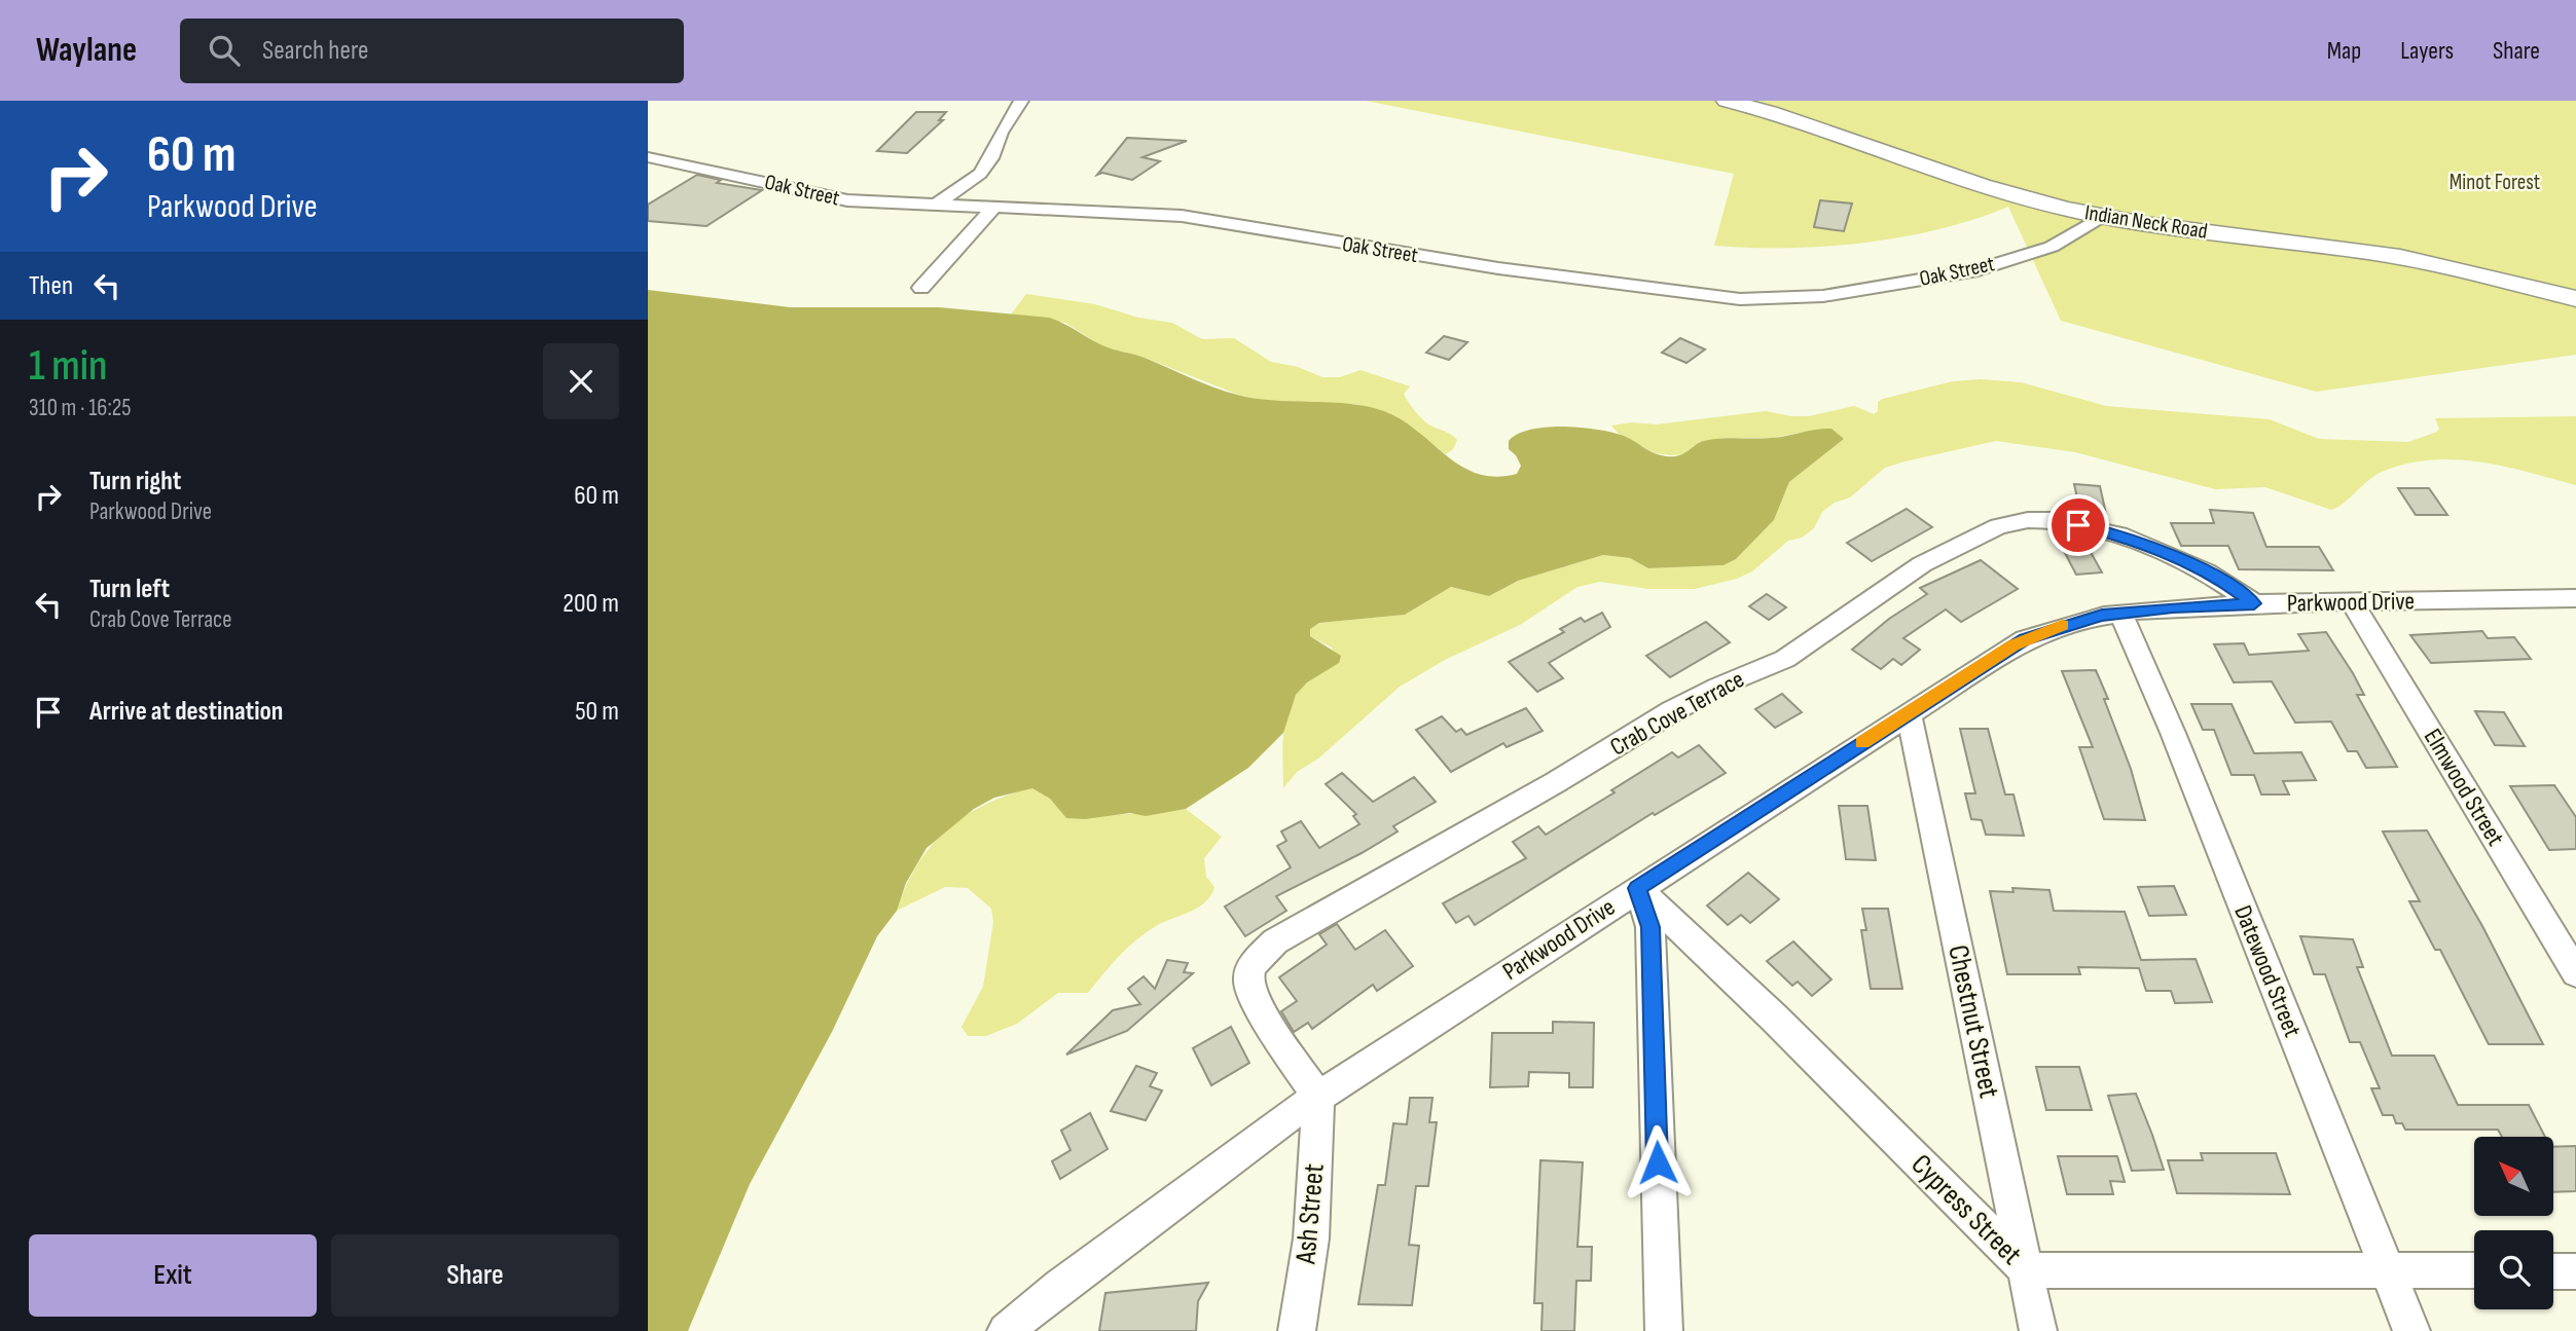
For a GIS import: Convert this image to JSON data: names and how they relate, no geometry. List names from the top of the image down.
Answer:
{
  "streets": {
    "street": [
      "Oak Street",
      "Indian Neck Road",
      "Parkwood Drive",
      "Crab Cove Terrace",
      "Elmwood Street",
      "Datewood Street",
      "Chestnut Street",
      "Cypress Street",
      "Ash Street"
    ]
  },
  "crossings": [
    ["Oak Street", "Indian Neck Road"],
    ["Parkwood Drive", "Crab Cove Terrace"],
    ["Parkwood Drive", "Elmwood Street"],
    ["Parkwood Drive", "Datewood Street"],
    ["Parkwood Drive", "Chestnut Street"],
    ["Parkwood Drive", "Cypress Street"],
    ["Parkwood Drive", "Ash Street"],
    ["Crab Cove Terrace", "Ash Street"],
    ["Datewood Street", "Cypress Street"],
    ["Chestnut Street", "Cypress Street"]
  ],
  "parks": ["Minot Forest"],
  "north": "top left",
  "page": {
    "header": "Waylane",
    "search": "Search here",
    "nav": ["Map", "Layers", "Share"],
    "turn": ["60 m", "Parkwood Drive"],
    "then": "Then",
    "heading": ["1 min", "310 m · 16:25"],
    "list": [
      {
        "name": "Turn right",
        "note": "Parkwood Drive",
        "value": "60 m"
      },
      {
        "name": "Turn left",
        "note": "Crab Cove Terrace",
        "value": "200 m"
      },
      {
        "name": "Arrive at destination",
        "value": "50 m"
      }
    ],
    "buttons": ["Exit", "Share"]
  }
}
